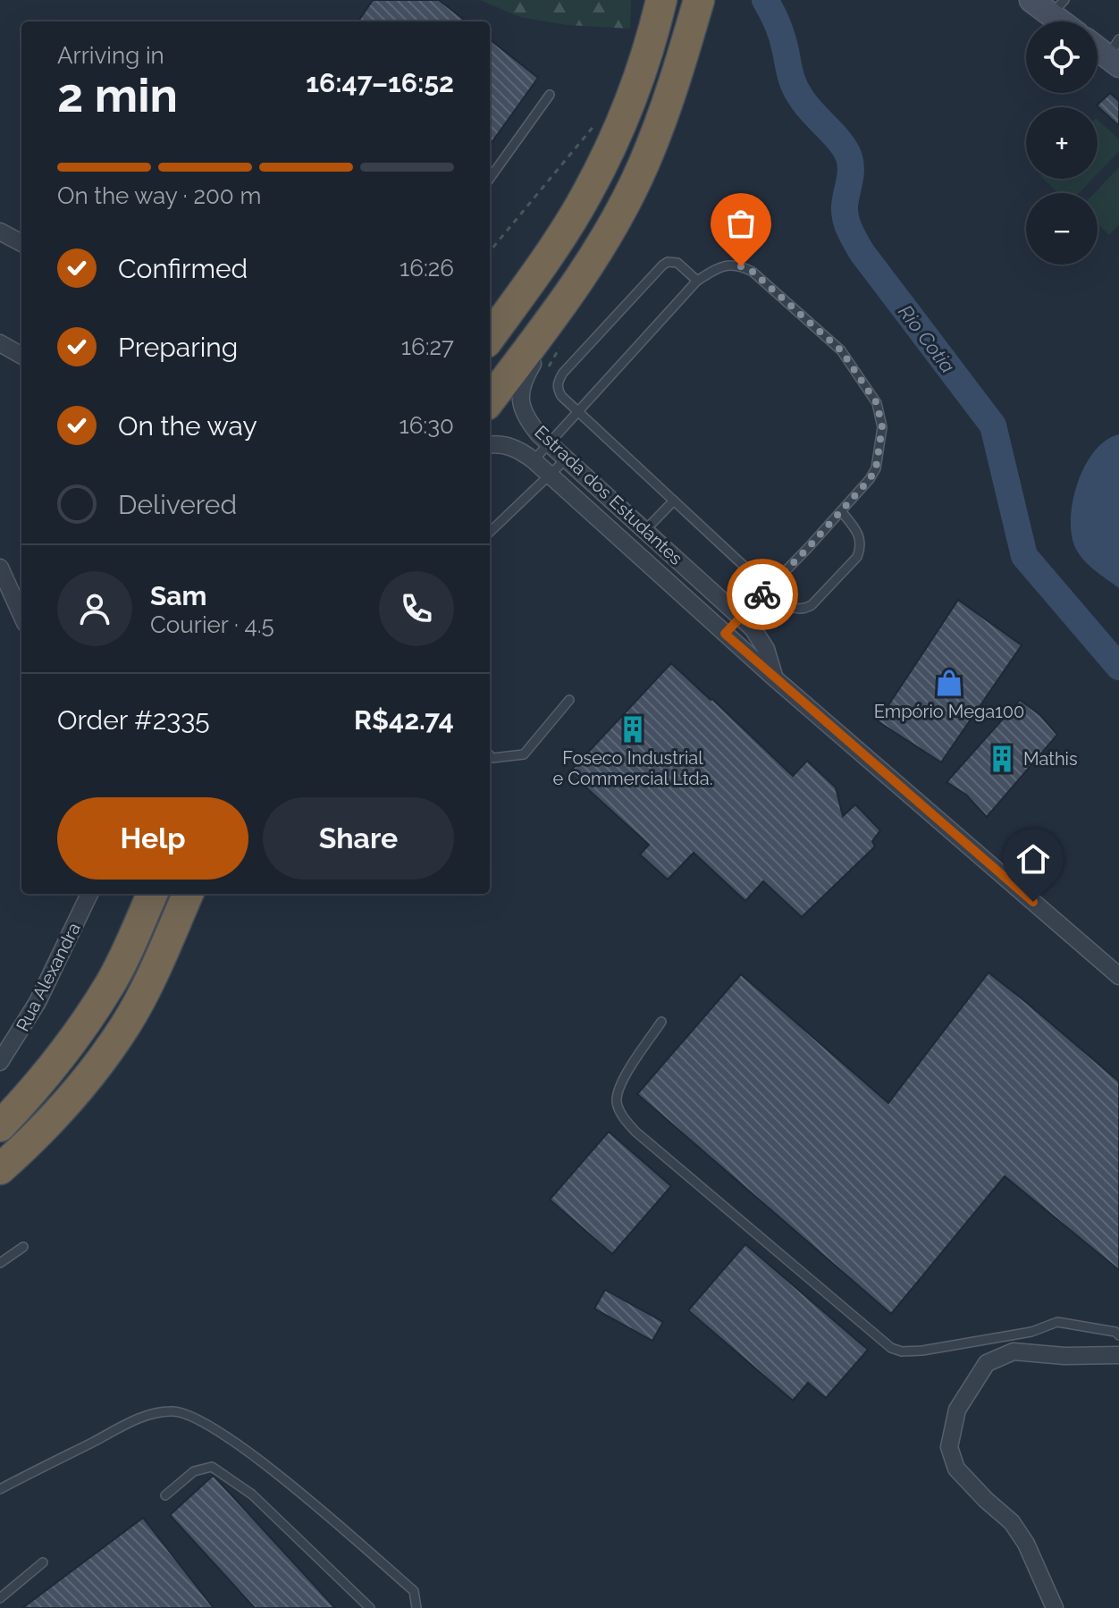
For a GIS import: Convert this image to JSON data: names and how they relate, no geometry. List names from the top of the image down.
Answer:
{
  "streets": {
    "street": ["Estrada dos Estudantes", "Rua Alexandra"]
  },
  "water": ["Rio Cotia"],
  "places": {
    "shop": ["Empório Mega100"],
    "building": ["Foseco Industrial e Commercial Ltda.", "Mathis"]
  },
  "page": {
    "map_buttons": ["+", "−"],
    "heading": ["2 min", "Arriving in", "16:47–16:52"],
    "panel": [
      "Sam",
      "Courier · 4.5",
      "Order #2335",
      "R$42.74"
    ],
    "bar": "On the way · 200 m",
    "list": [
      ["Confirmed", "16:26"],
      ["Preparing", "16:27"],
      ["On the way", "16:30"],
      "Delivered"
    ],
    "buttons": ["Help", "Share"]
  }
}
